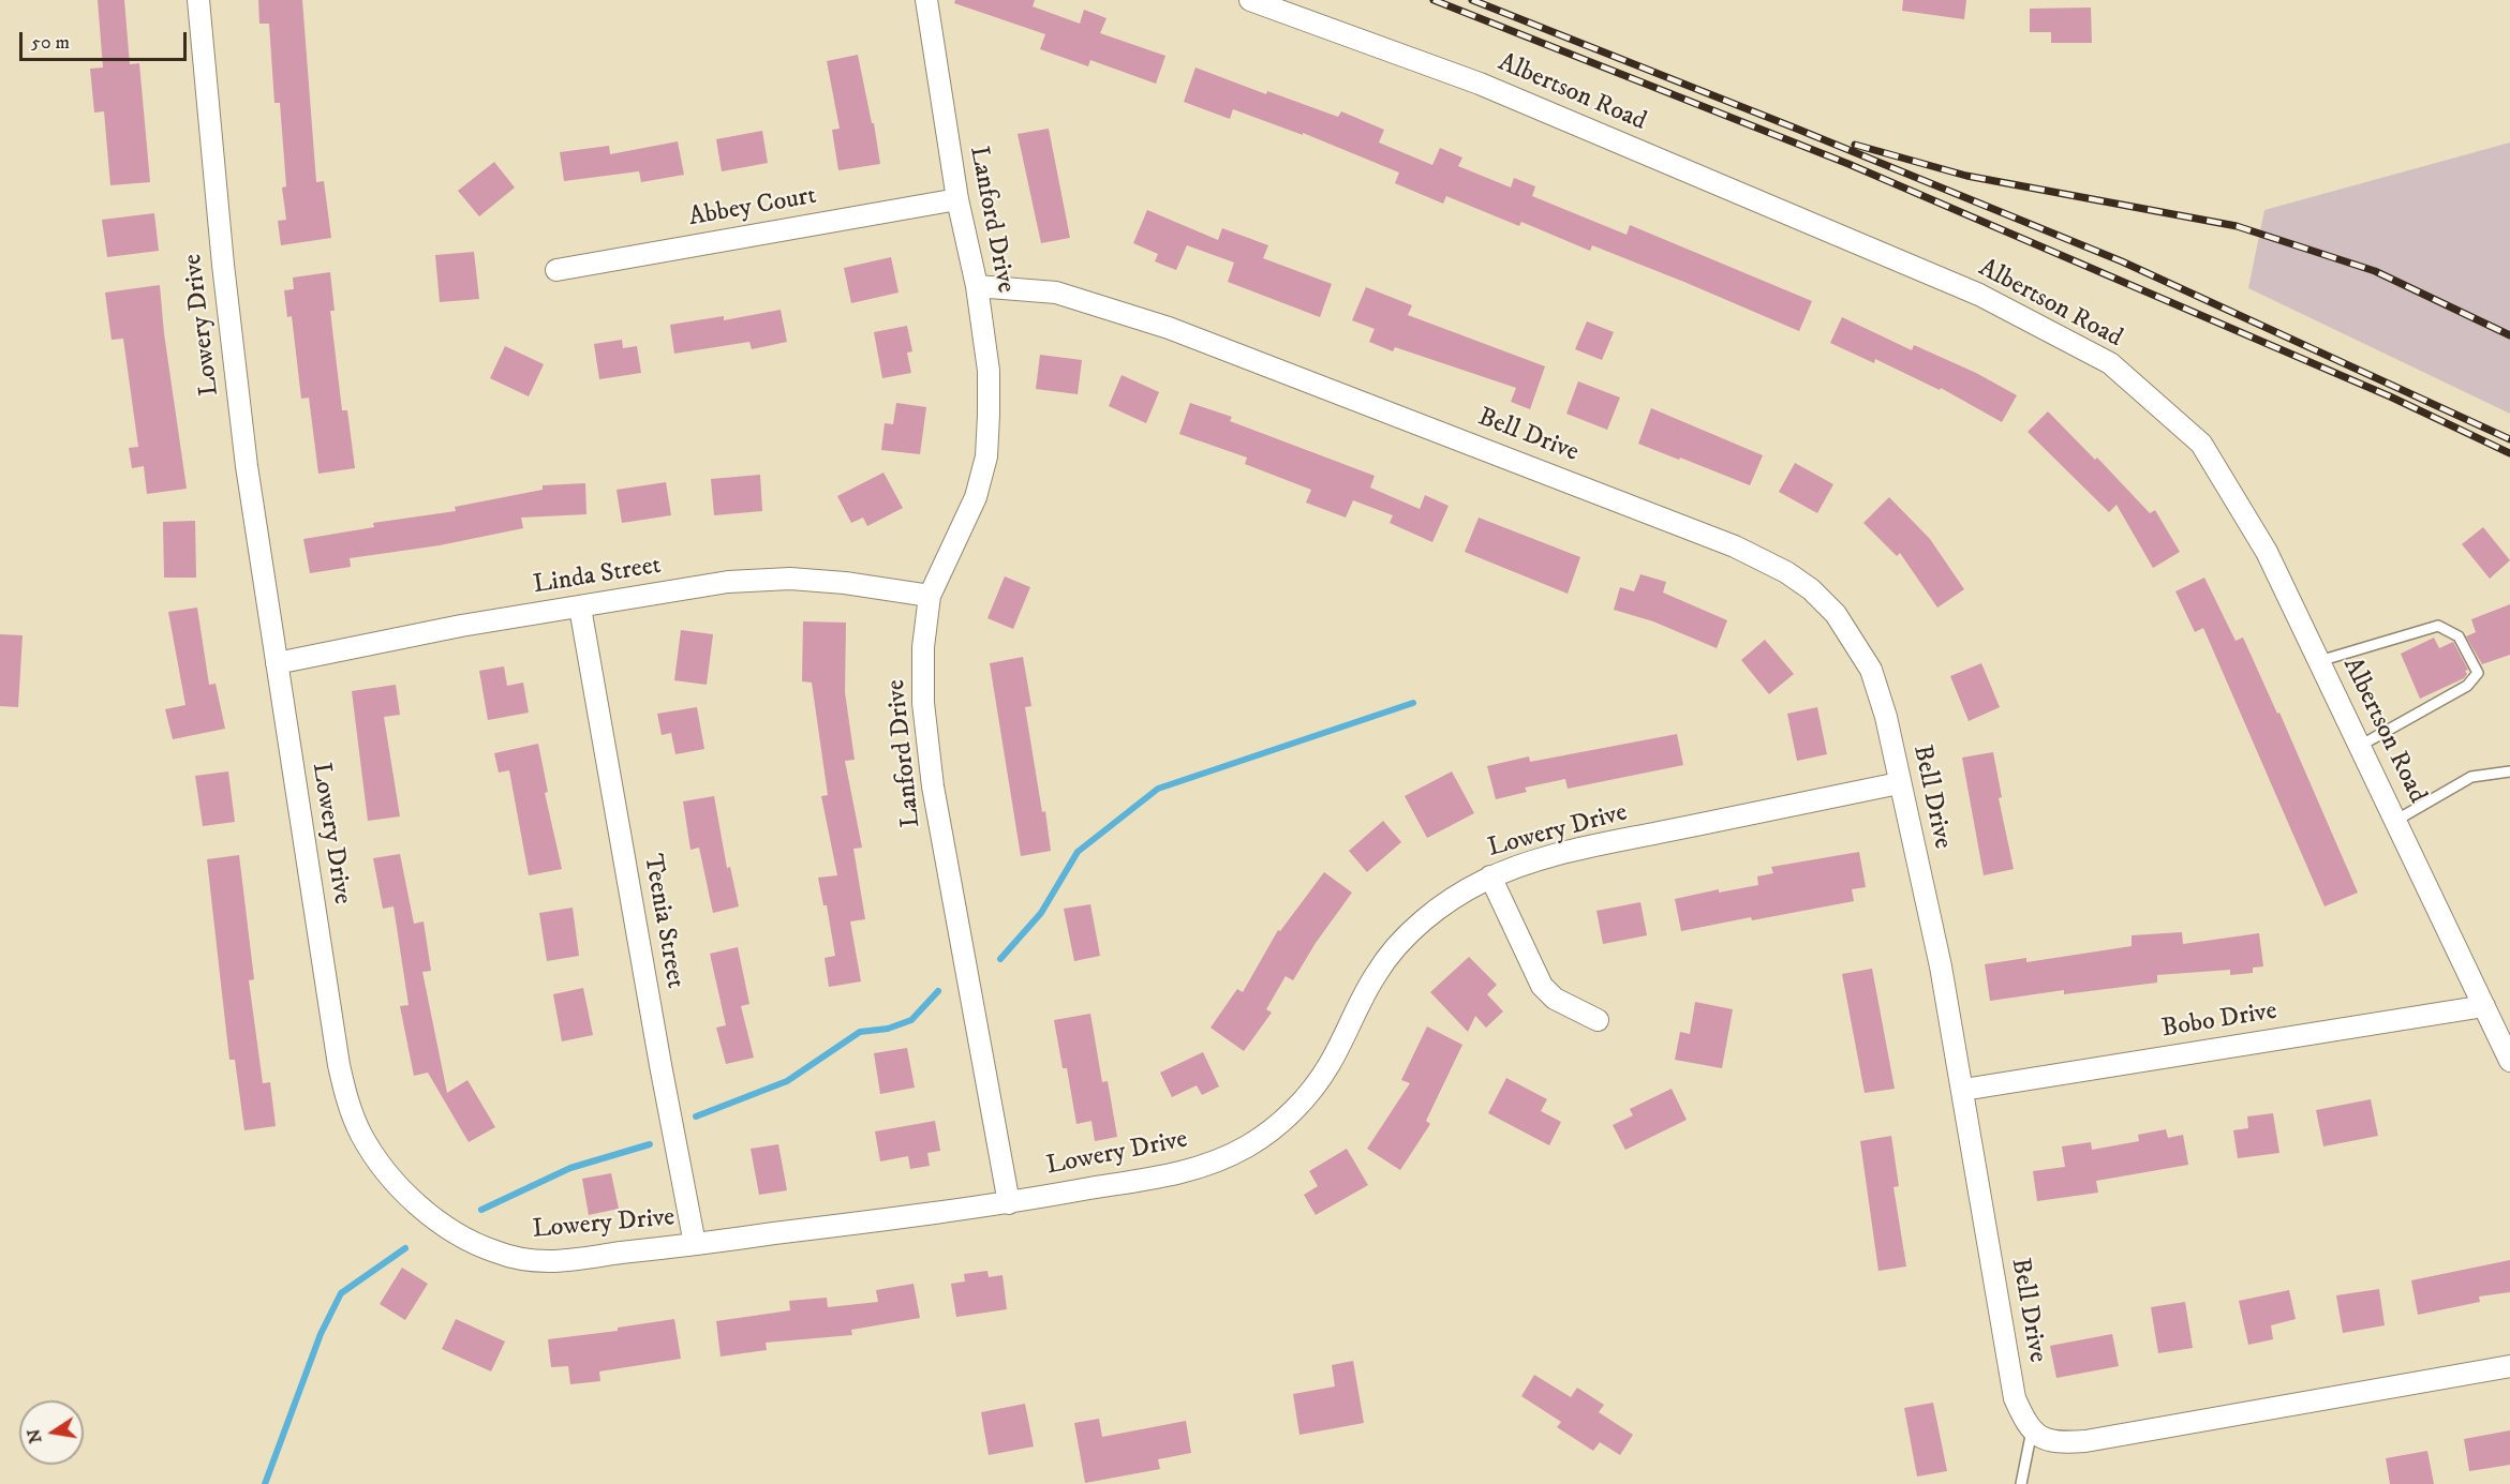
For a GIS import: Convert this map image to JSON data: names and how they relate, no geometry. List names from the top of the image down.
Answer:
{
  "streets": {
    "street": [
      "Albertson Road",
      "Abbey Court",
      "Lanford Drive",
      "Lowery Drive",
      "Bell Drive",
      "Linda Street",
      "Teenia Street",
      "Bobo Drive"
    ]
  },
  "crossings": [
    ["Albertson Road", "Bobo Drive"],
    ["Abbey Court", "Lanford Drive"],
    ["Lanford Drive", "Lowery Drive"],
    ["Lanford Drive", "Bell Drive"],
    ["Lanford Drive", "Linda Street"],
    ["Lowery Drive", "Bell Drive"],
    ["Lowery Drive", "Linda Street"],
    ["Lowery Drive", "Teenia Street"],
    ["Bell Drive", "Bobo Drive"],
    ["Linda Street", "Teenia Street"]
  ],
  "scale_bar": "50 m",
  "north": "left"
}
